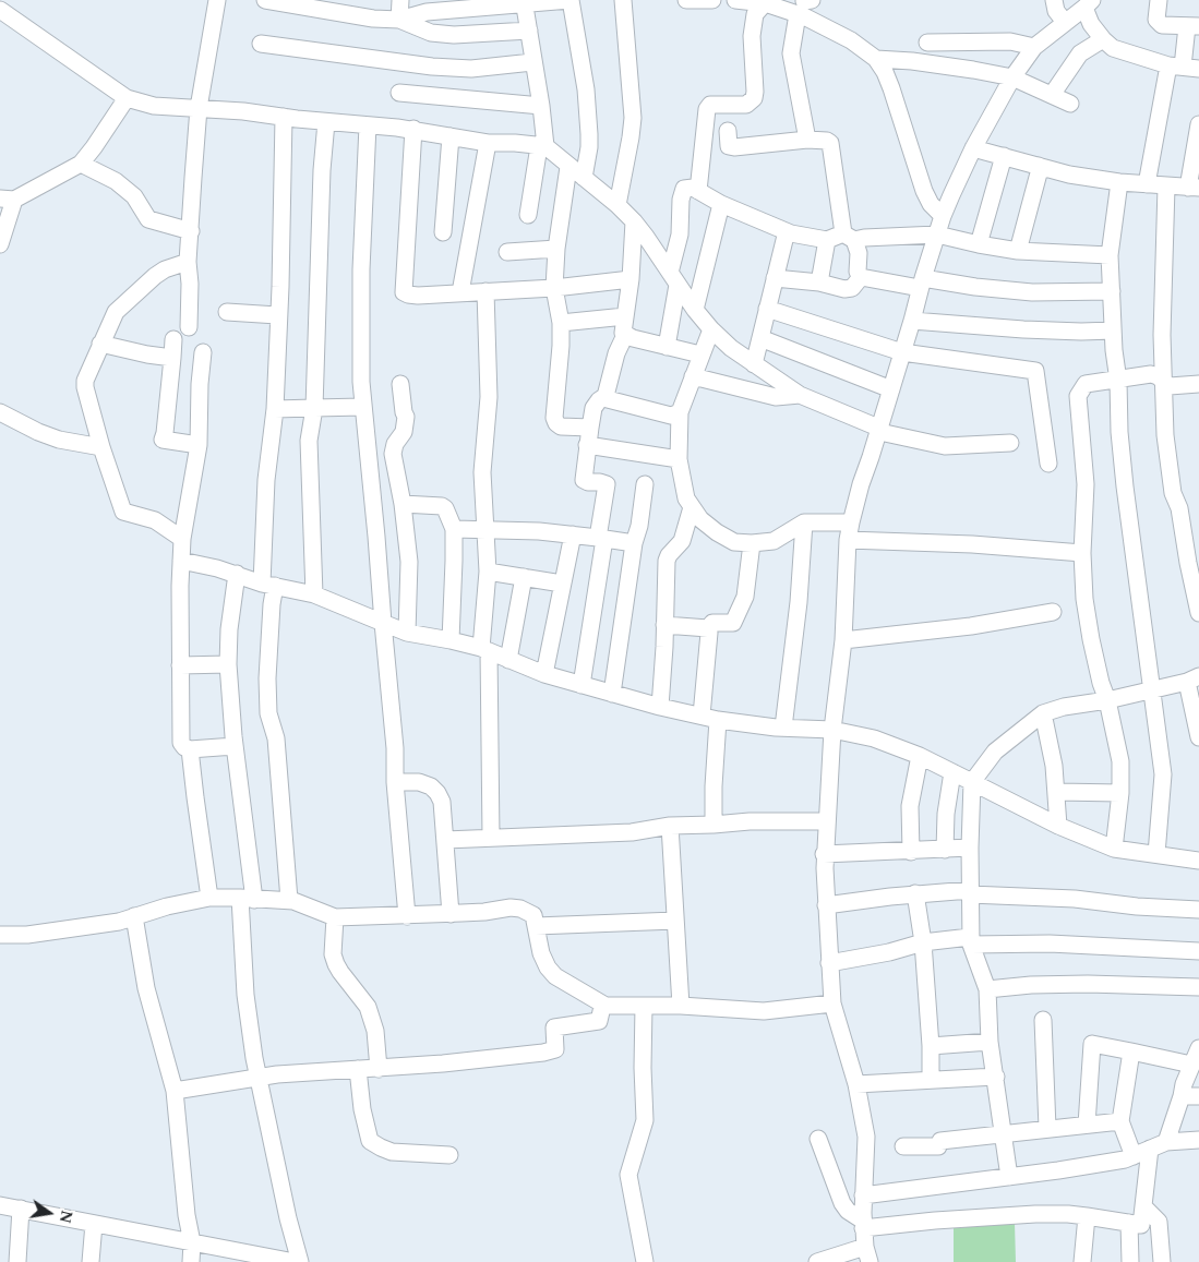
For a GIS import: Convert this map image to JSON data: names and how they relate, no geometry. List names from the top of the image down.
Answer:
{
  "north": "right"
}
